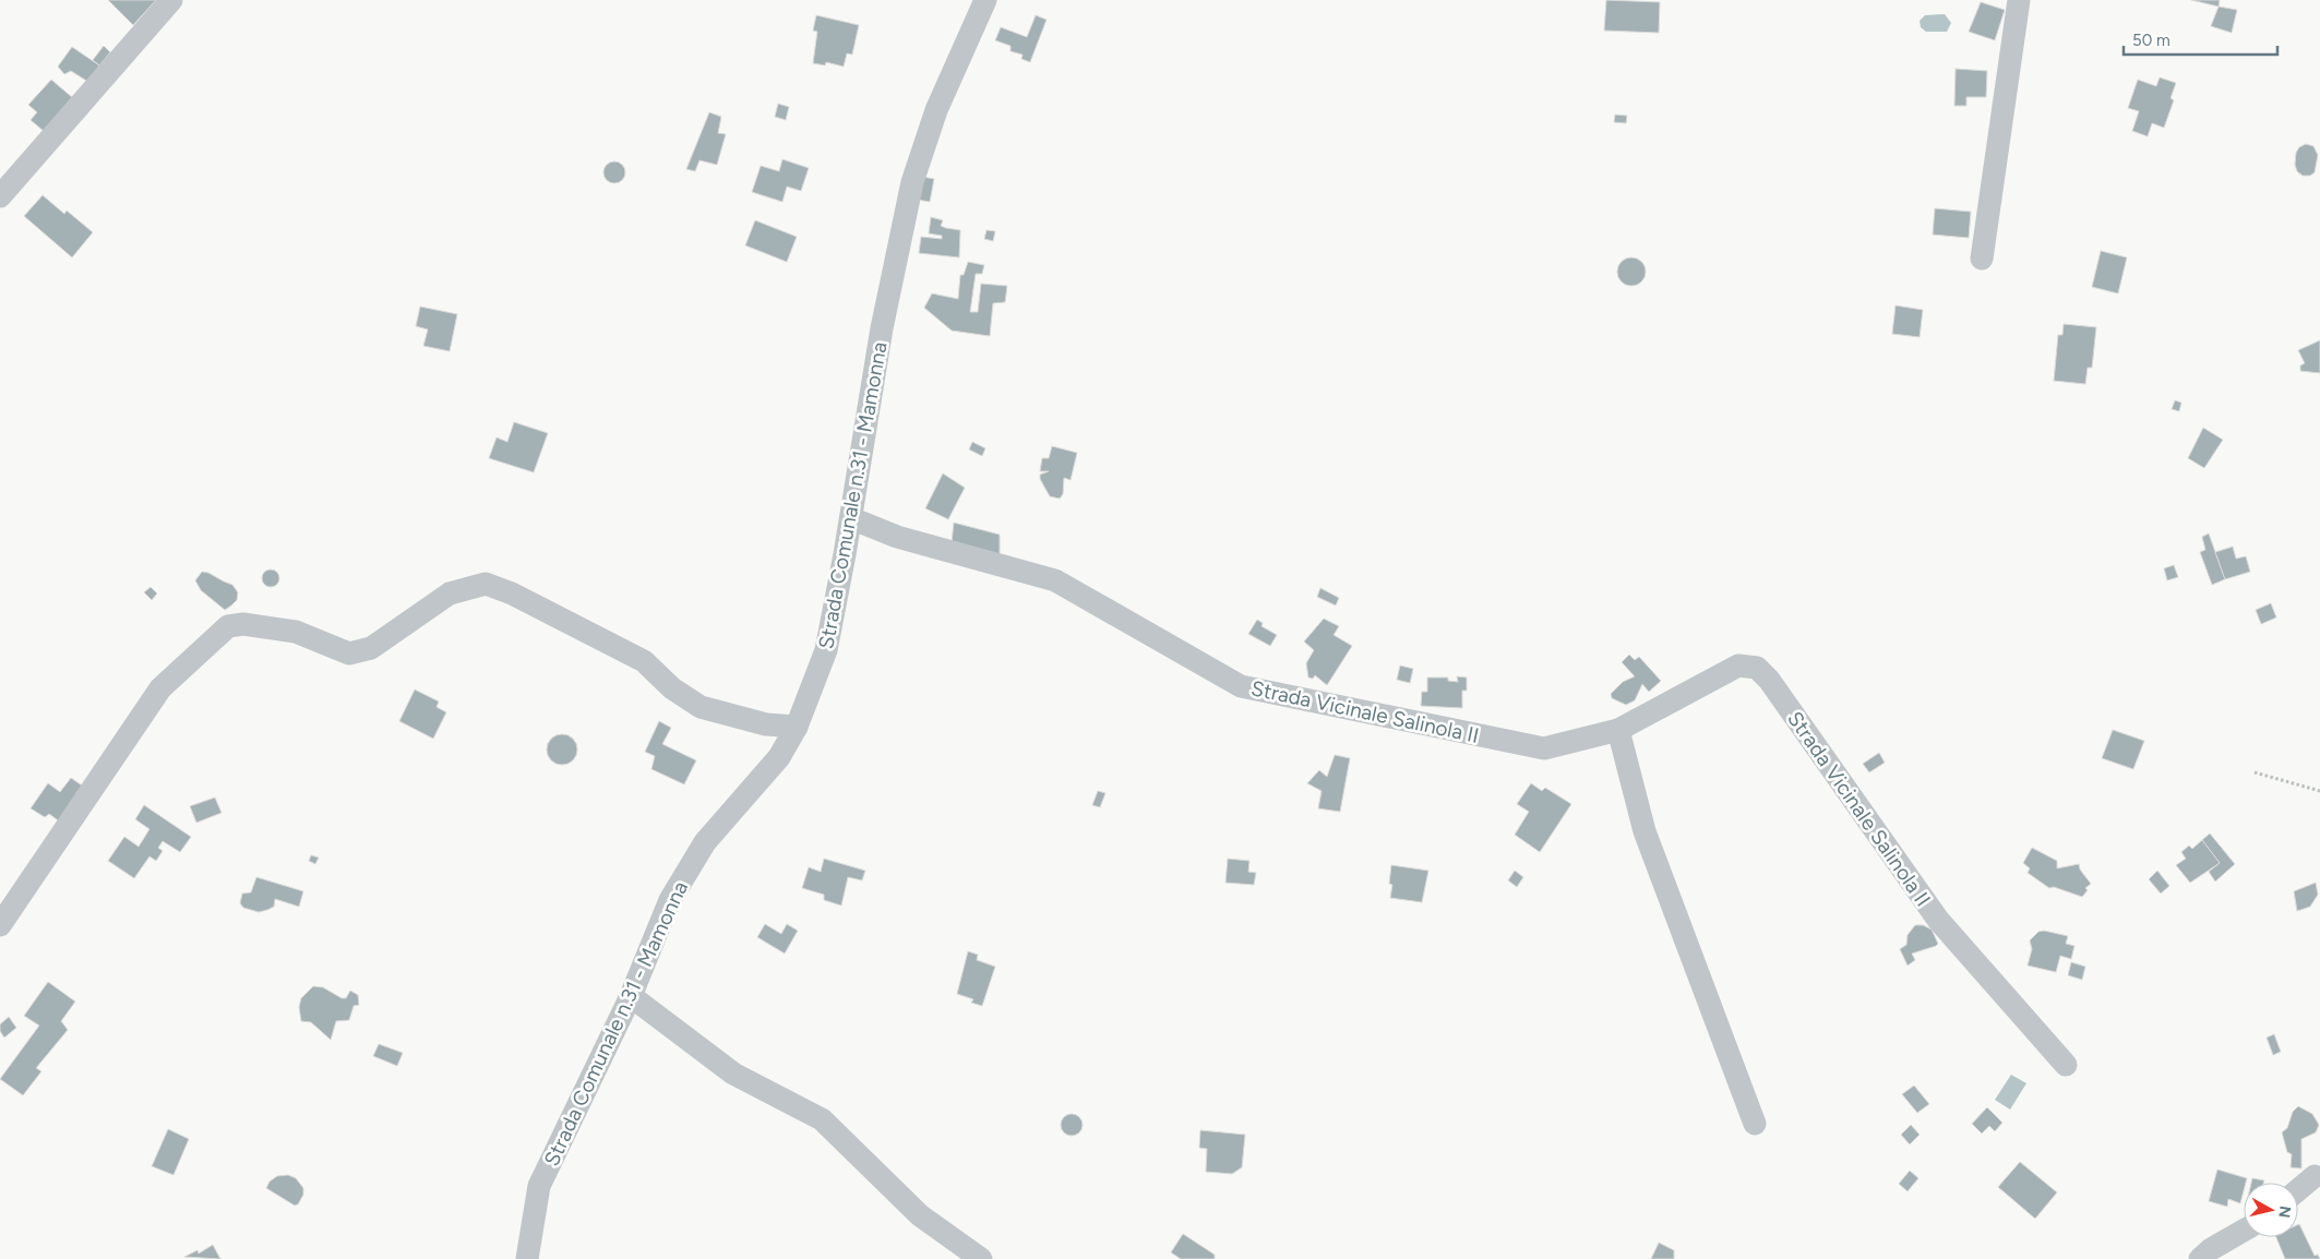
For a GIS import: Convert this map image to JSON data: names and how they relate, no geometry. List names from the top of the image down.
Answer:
{
  "streets": {
    "street": ["Strada Comunale n.31 - Mamonna", "Strada Vicinale Salinola II"]
  },
  "crossings": [
    ["Strada Comunale n.31 - Mamonna", "Strada Vicinale Salinola II"]
  ],
  "scale_bar": "50 m",
  "north": "right"
}
